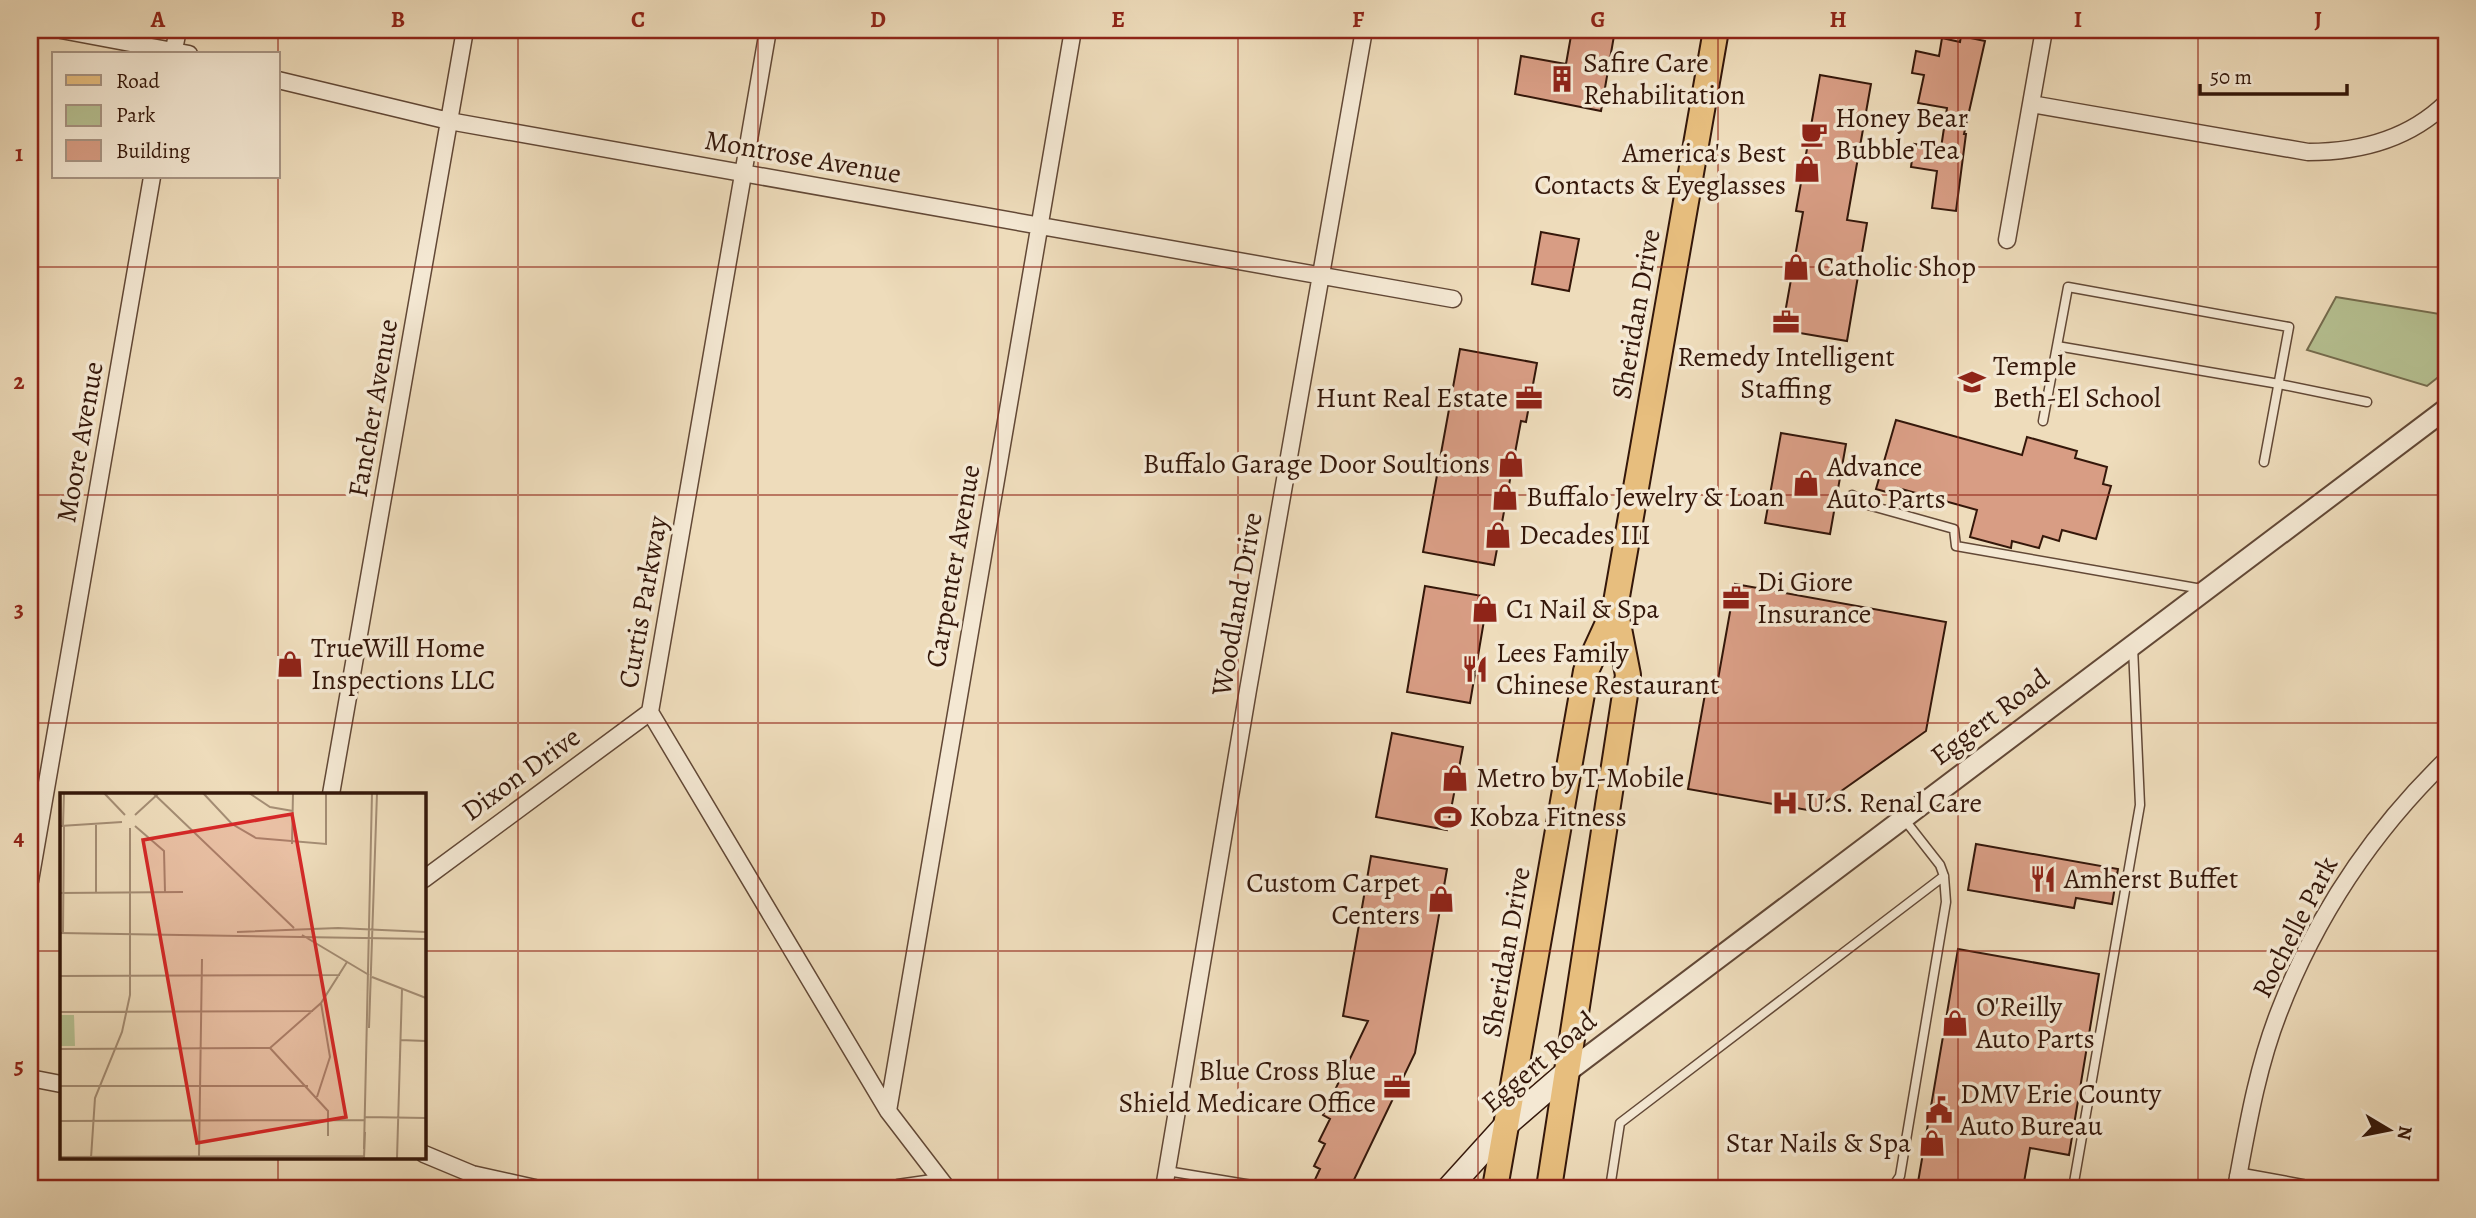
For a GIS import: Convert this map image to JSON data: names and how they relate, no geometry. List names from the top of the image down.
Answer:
{
  "streets": {
    "main road": ["Sheridan Drive", "Eggert Road"],
    "street": [
      "Montrose Avenue",
      "Fancher Avenue",
      "Moore Avenue",
      "Carpenter Avenue",
      "Curtis Parkway",
      "Woodland Drive",
      "Dixon Drive",
      "Rochelle Park"
    ]
  },
  "crossings": [
    ["Montrose Avenue", "Fancher Avenue"],
    ["Montrose Avenue", "Carpenter Avenue"],
    ["Montrose Avenue", "Curtis Parkway"],
    ["Montrose Avenue", "Woodland Drive"],
    ["Sheridan Drive", "Eggert Road"],
    ["Carpenter Avenue", "Curtis Parkway"],
    ["Curtis Parkway", "Dixon Drive"]
  ],
  "places": {
    "building": ["Safire Care Rehabilitation"],
    "cafe": ["Honey Bear Bubble Tea"],
    "shop": [
      "America's Best Contacts & Eyeglasses",
      "Catholic Shop",
      "Buffalo Garage Door Soultions",
      "Advance Auto Parts",
      "Buffalo Jewelry & Loan",
      "Decades III",
      "C1 Nail & Spa",
      "TrueWill Home Inspections LLC",
      "Metro by T-Mobile",
      "Custom Carpet Centers",
      "O'Reilly Auto Parts",
      "Star Nails & Spa"
    ],
    "office": [
      "Remedy Intelligent Staffing",
      "Hunt Real Estate",
      "Di Giore Insurance",
      "Blue Cross Blue Shield Medicare Office"
    ],
    "school or university": ["Temple Beth-El School"],
    "restaurant": ["Lees Family Chinese Restaurant", "Amherst Buffet"],
    "hospital": ["U.S. Renal Care"],
    "sports": ["Kobza Fitness"],
    "public building": ["DMV Erie County Auto Bureau"]
  },
  "legend": ["Road", "Park", "Building"],
  "scale_bar": "50 m",
  "north": "right",
  "grid": {
    "columns": [
      "A",
      "B",
      "C",
      "D",
      "E",
      "F",
      "G",
      "H",
      "I",
      "J"
    ],
    "rows": [
      "1",
      "2",
      "3",
      "4",
      "5"
    ]
  }
}
